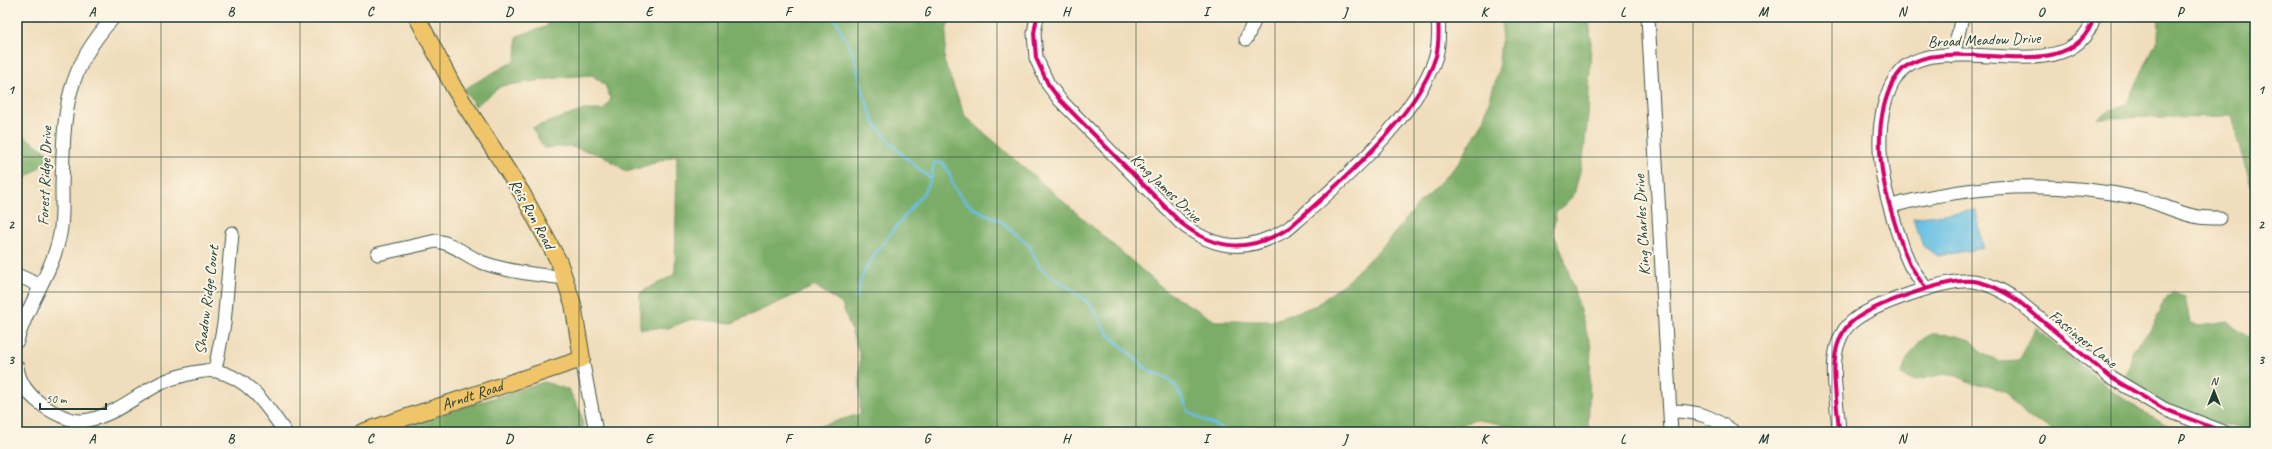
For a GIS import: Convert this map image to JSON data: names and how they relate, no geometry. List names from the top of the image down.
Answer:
{
  "streets": {
    "main road": ["Reis Run Road", "Arndt Road"],
    "street": [
      "Broad Meadow Drive",
      "Forest Ridge Drive",
      "King James Drive",
      "King Charles Drive",
      "Shadow Ridge Court",
      "Fassinger Lane"
    ]
  },
  "crossings": [
    ["Broad Meadow Drive", "Fassinger Lane"],
    ["Reis Run Road", "Arndt Road"]
  ],
  "scale_bar": "50 m",
  "north": "top",
  "grid": {
    "columns": [
      "A",
      "B",
      "C",
      "D",
      "E",
      "F",
      "G",
      "H",
      "I",
      "J",
      "K",
      "L",
      "M",
      "N",
      "O",
      "P"
    ],
    "rows": ["1", "2", "3"]
  }
}
